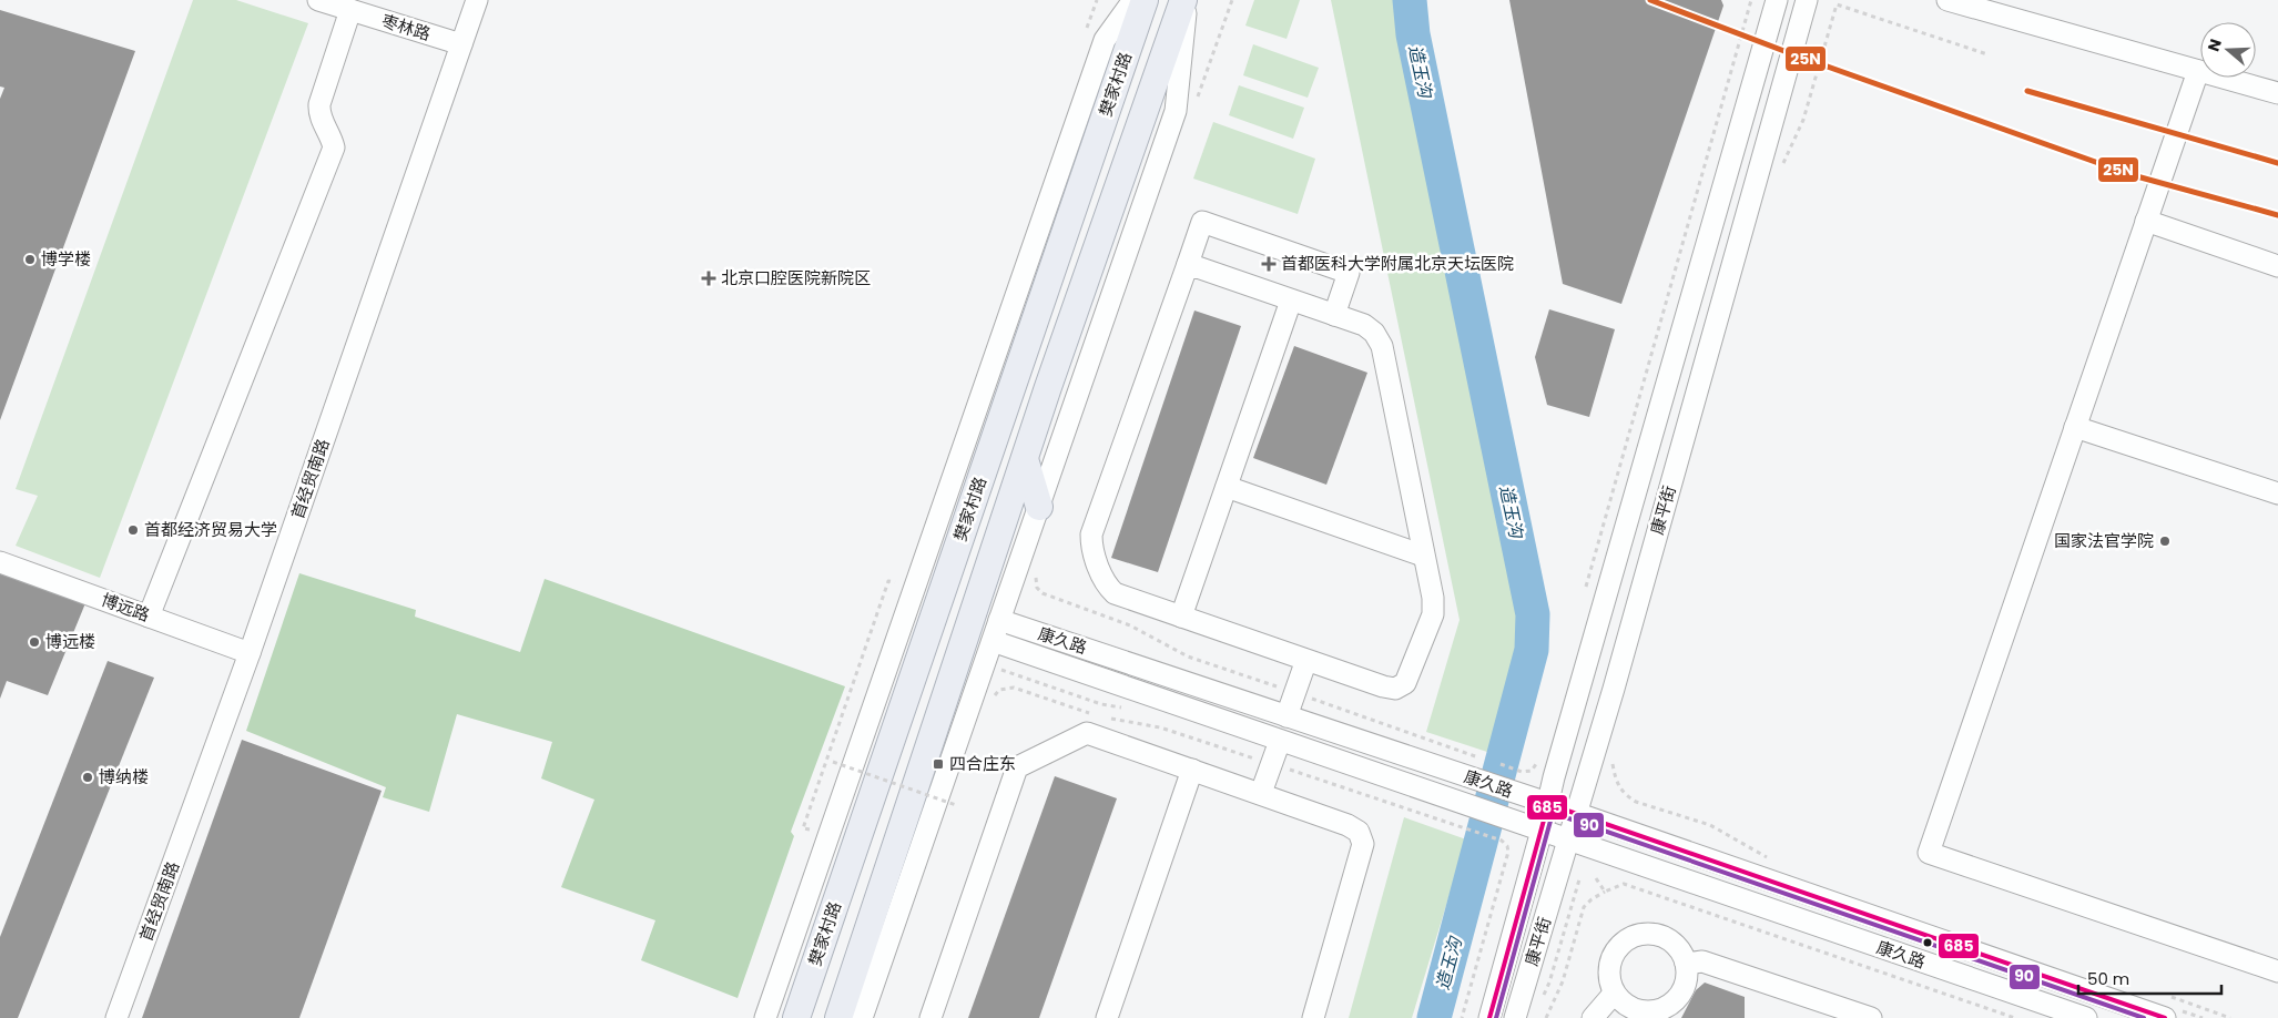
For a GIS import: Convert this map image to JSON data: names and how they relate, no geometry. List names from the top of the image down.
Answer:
{
  "streets": {
    "main road": ["樊家村路"],
    "street": [
      "枣林路",
      "首经贸南路",
      "康平街",
      "博远路",
      "康久路"
    ]
  },
  "crossings": [
    ["枣林路", "首经贸南路"],
    ["首经贸南路", "博远路"],
    ["康平街", "康久路"]
  ],
  "water": ["造玉沟"],
  "places": {
    "other": [
      "博学楼",
      "首都经济贸易大学",
      "国家法官学院",
      "博远楼",
      "博纳楼"
    ],
    "health": ["首都医科大学附属北京天坛医院", "北京口腔医院新院区"],
    "transit": ["四合庄东"]
  },
  "lines": ["transit line 25N", "transit line 685", "transit line 90"],
  "scale_bar": "50 m",
  "north": "left"
}
